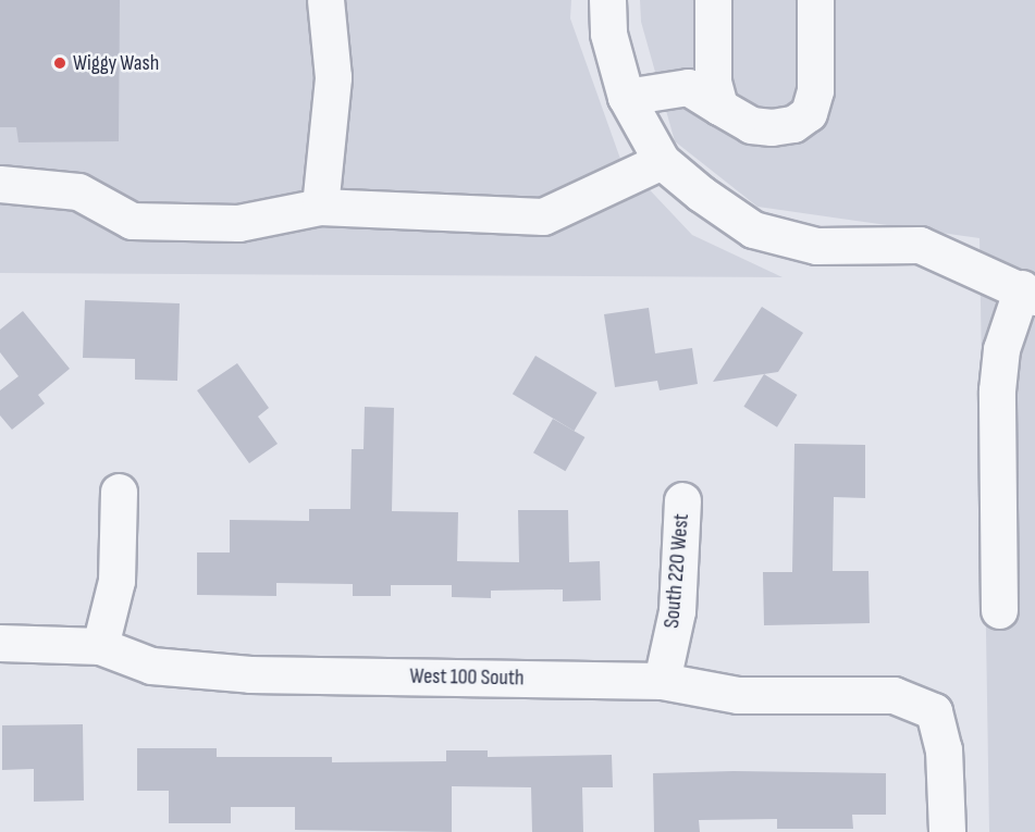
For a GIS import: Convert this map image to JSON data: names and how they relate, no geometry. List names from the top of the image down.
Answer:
{
  "streets": {
    "street": ["South 220 West", "West 100 South"]
  },
  "crossings": [
    ["South 220 West", "West 100 South"]
  ],
  "places": ["Wiggy Wash"]
}
